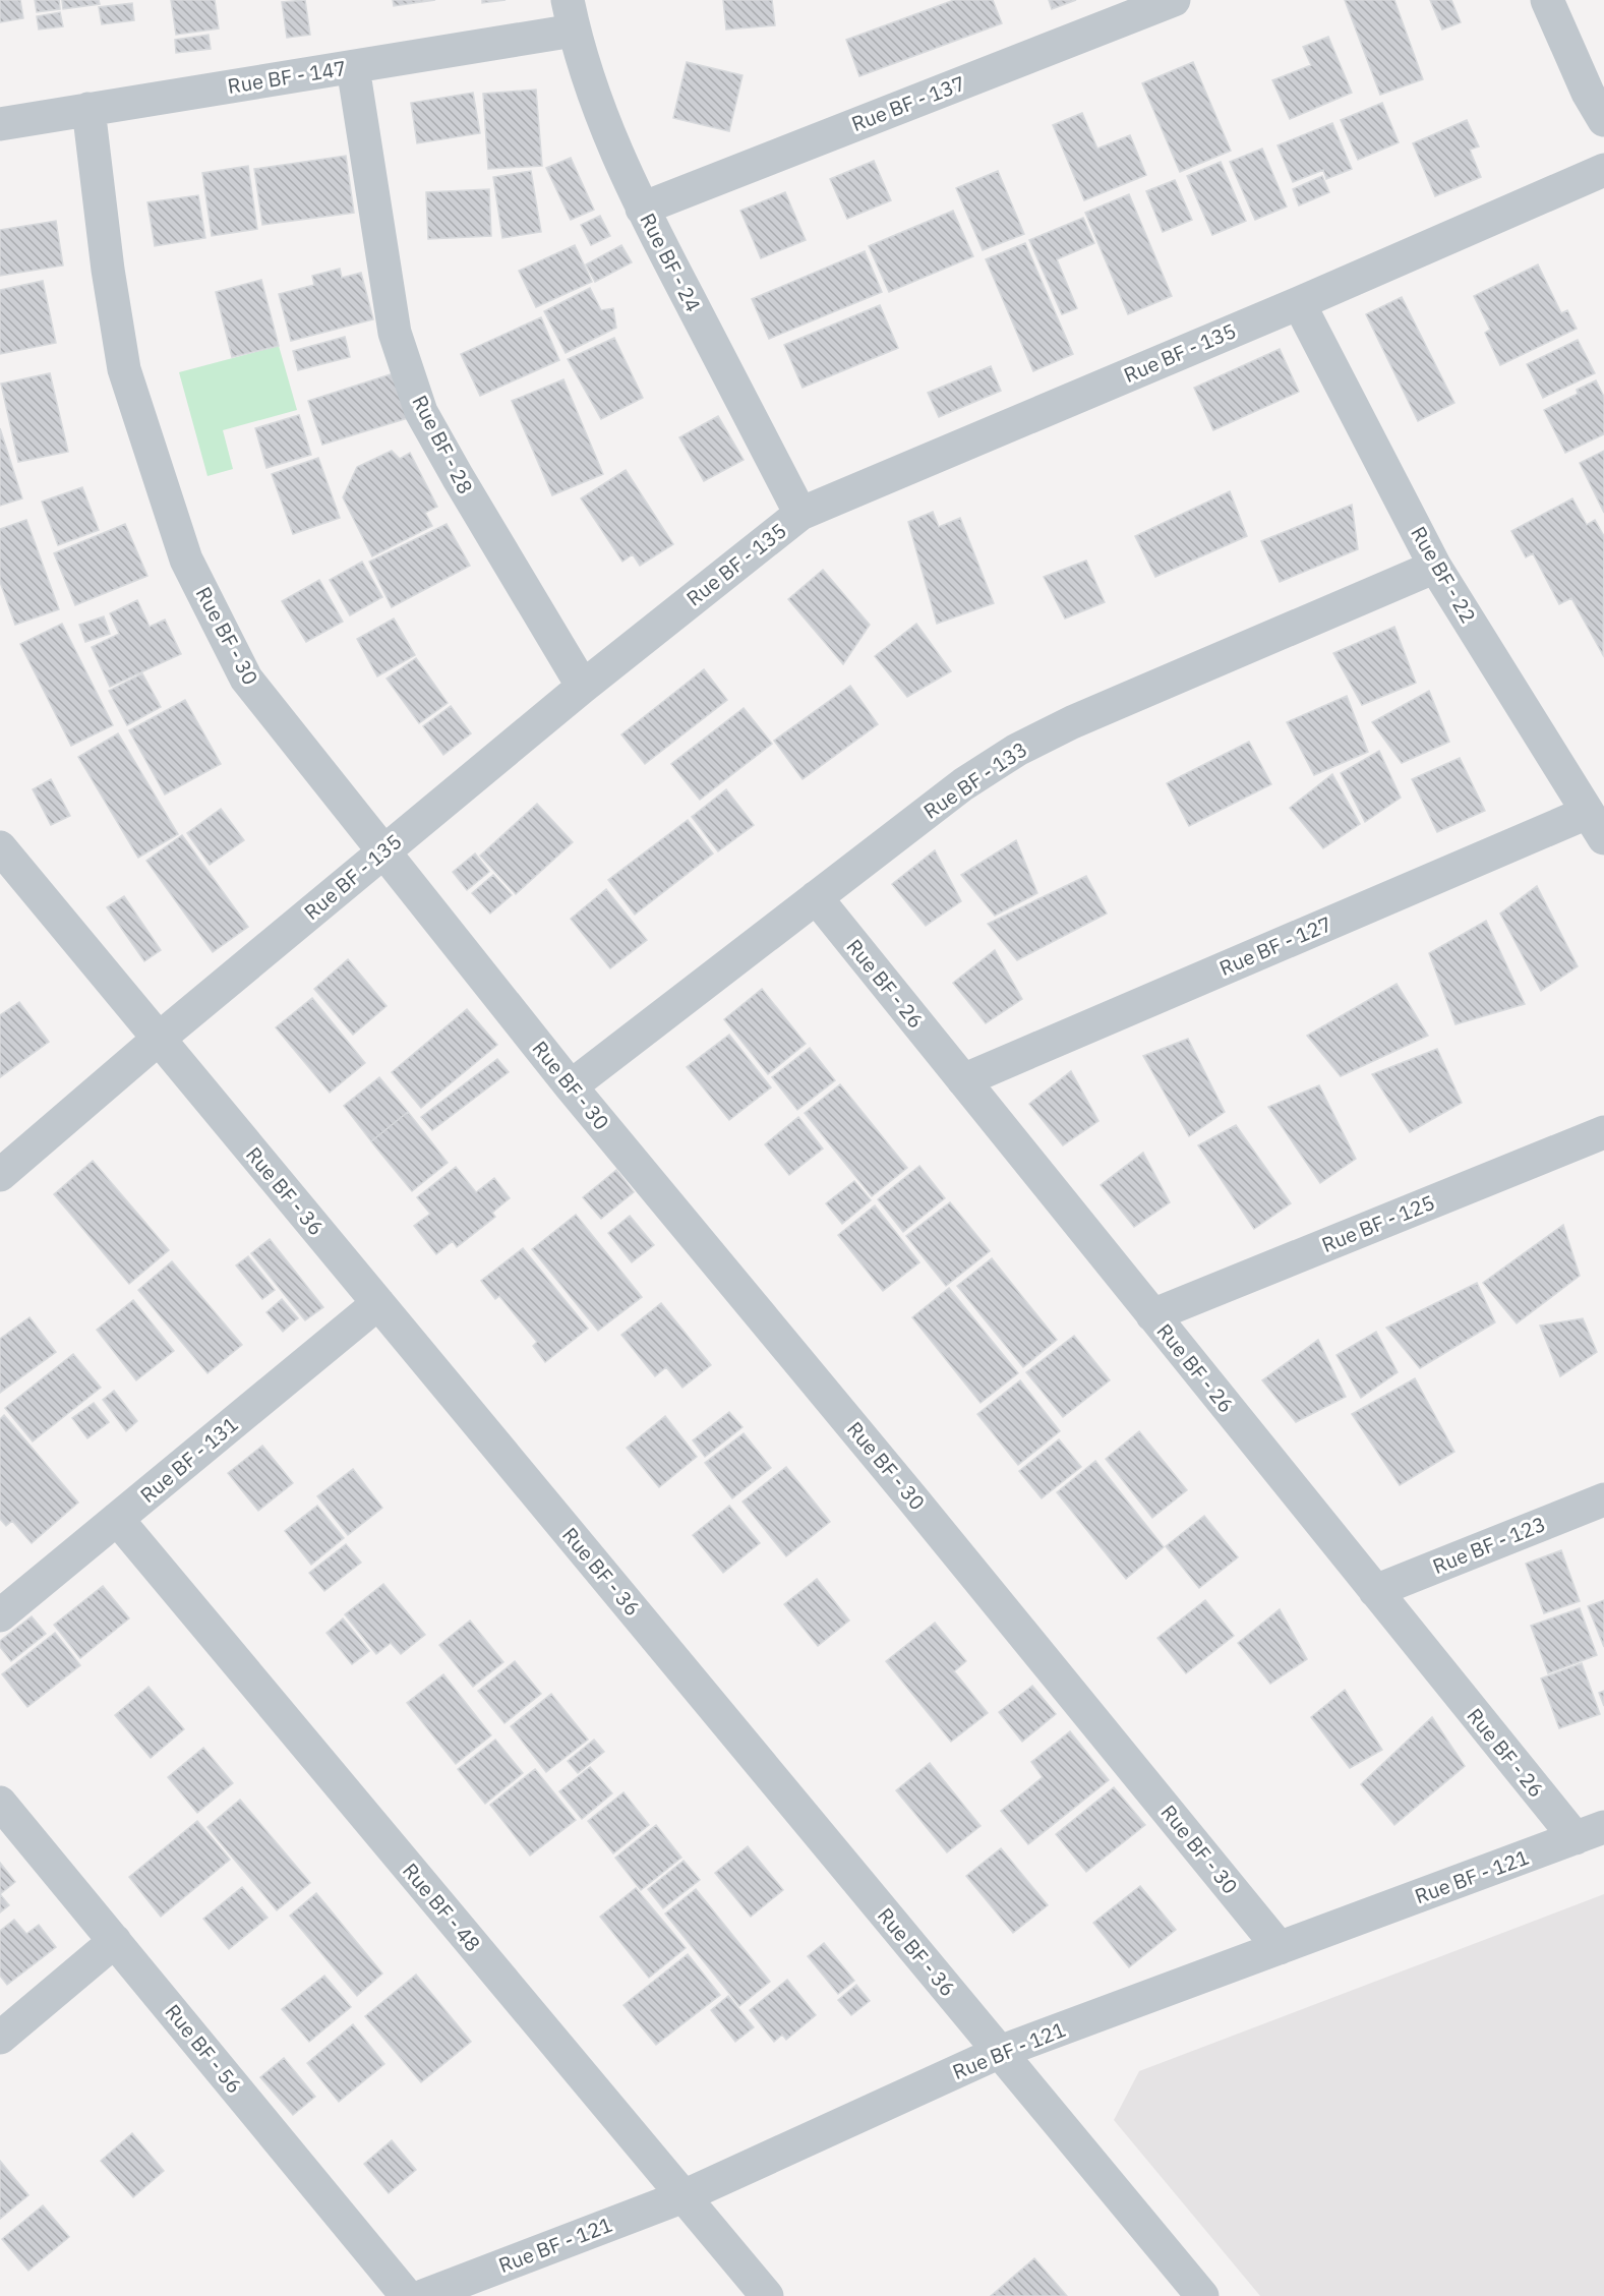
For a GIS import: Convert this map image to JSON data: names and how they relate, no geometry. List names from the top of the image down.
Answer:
{
  "streets": {
    "street": [
      "Rue BF - 147",
      "Rue BF - 137",
      "Rue BF - 24",
      "Rue BF - 135",
      "Rue BF - 28",
      "Rue BF - 22",
      "Rue BF - 30",
      "Rue BF - 133",
      "Rue BF - 127",
      "Rue BF - 26",
      "Rue BF - 36",
      "Rue BF - 125",
      "Rue BF - 131",
      "Rue BF - 123",
      "Rue BF - 121",
      "Rue BF - 48",
      "Rue BF - 56"
    ]
  },
  "crossings": [
    ["Rue BF - 147", "Rue BF - 24"],
    ["Rue BF - 147", "Rue BF - 28"],
    ["Rue BF - 147", "Rue BF - 30"],
    ["Rue BF - 137", "Rue BF - 24"],
    ["Rue BF - 24", "Rue BF - 135"],
    ["Rue BF - 135", "Rue BF - 28"],
    ["Rue BF - 135", "Rue BF - 22"],
    ["Rue BF - 135", "Rue BF - 30"],
    ["Rue BF - 135", "Rue BF - 36"],
    ["Rue BF - 22", "Rue BF - 133"],
    ["Rue BF - 22", "Rue BF - 127"],
    ["Rue BF - 30", "Rue BF - 133"],
    ["Rue BF - 30", "Rue BF - 121"],
    ["Rue BF - 133", "Rue BF - 26"],
    ["Rue BF - 127", "Rue BF - 26"],
    ["Rue BF - 26", "Rue BF - 125"],
    ["Rue BF - 26", "Rue BF - 123"],
    ["Rue BF - 26", "Rue BF - 121"],
    ["Rue BF - 36", "Rue BF - 131"],
    ["Rue BF - 36", "Rue BF - 121"],
    ["Rue BF - 131", "Rue BF - 48"],
    ["Rue BF - 121", "Rue BF - 48"]
  ]
}
